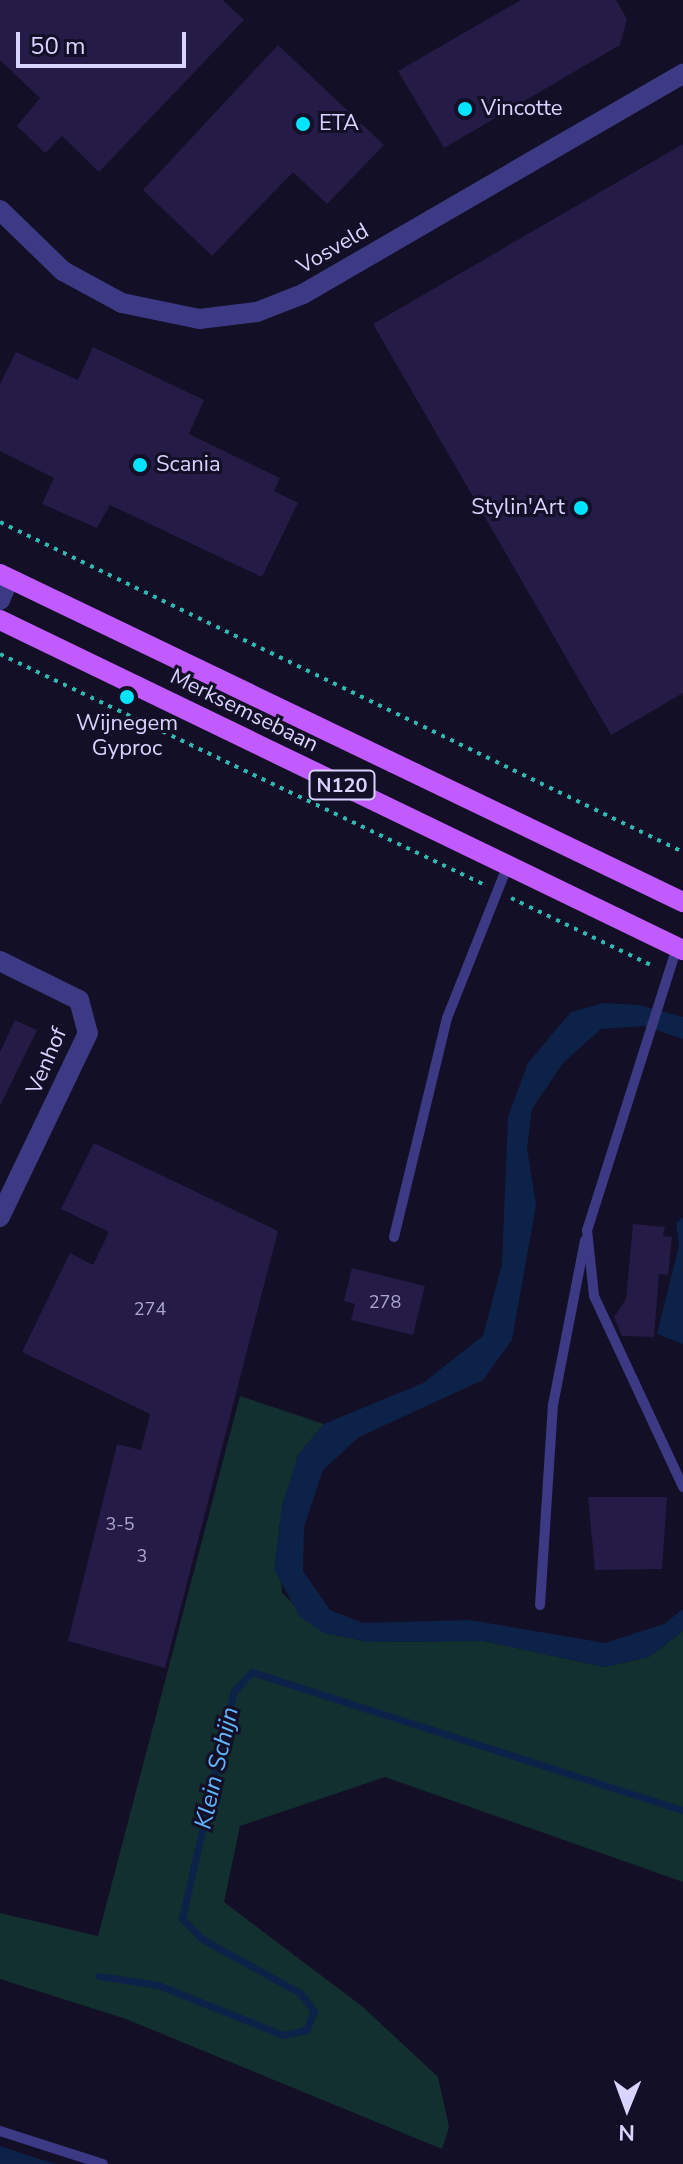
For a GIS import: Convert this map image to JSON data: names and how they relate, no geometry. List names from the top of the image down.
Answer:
{
  "streets": {
    "main road": ["Merksemsebaan", "N120"],
    "street": ["Vosveld", "Venhof"]
  },
  "water": ["Klein Schijn"],
  "places": [
    "Vincotte",
    "ETA",
    "Scania",
    "Stylin'Art",
    "Wijnegem Gyproc"
  ],
  "house_numbers": [
    "278",
    "274",
    "3-5",
    "3"
  ],
  "scale_bar": "50 m",
  "north": "bottom"
}
